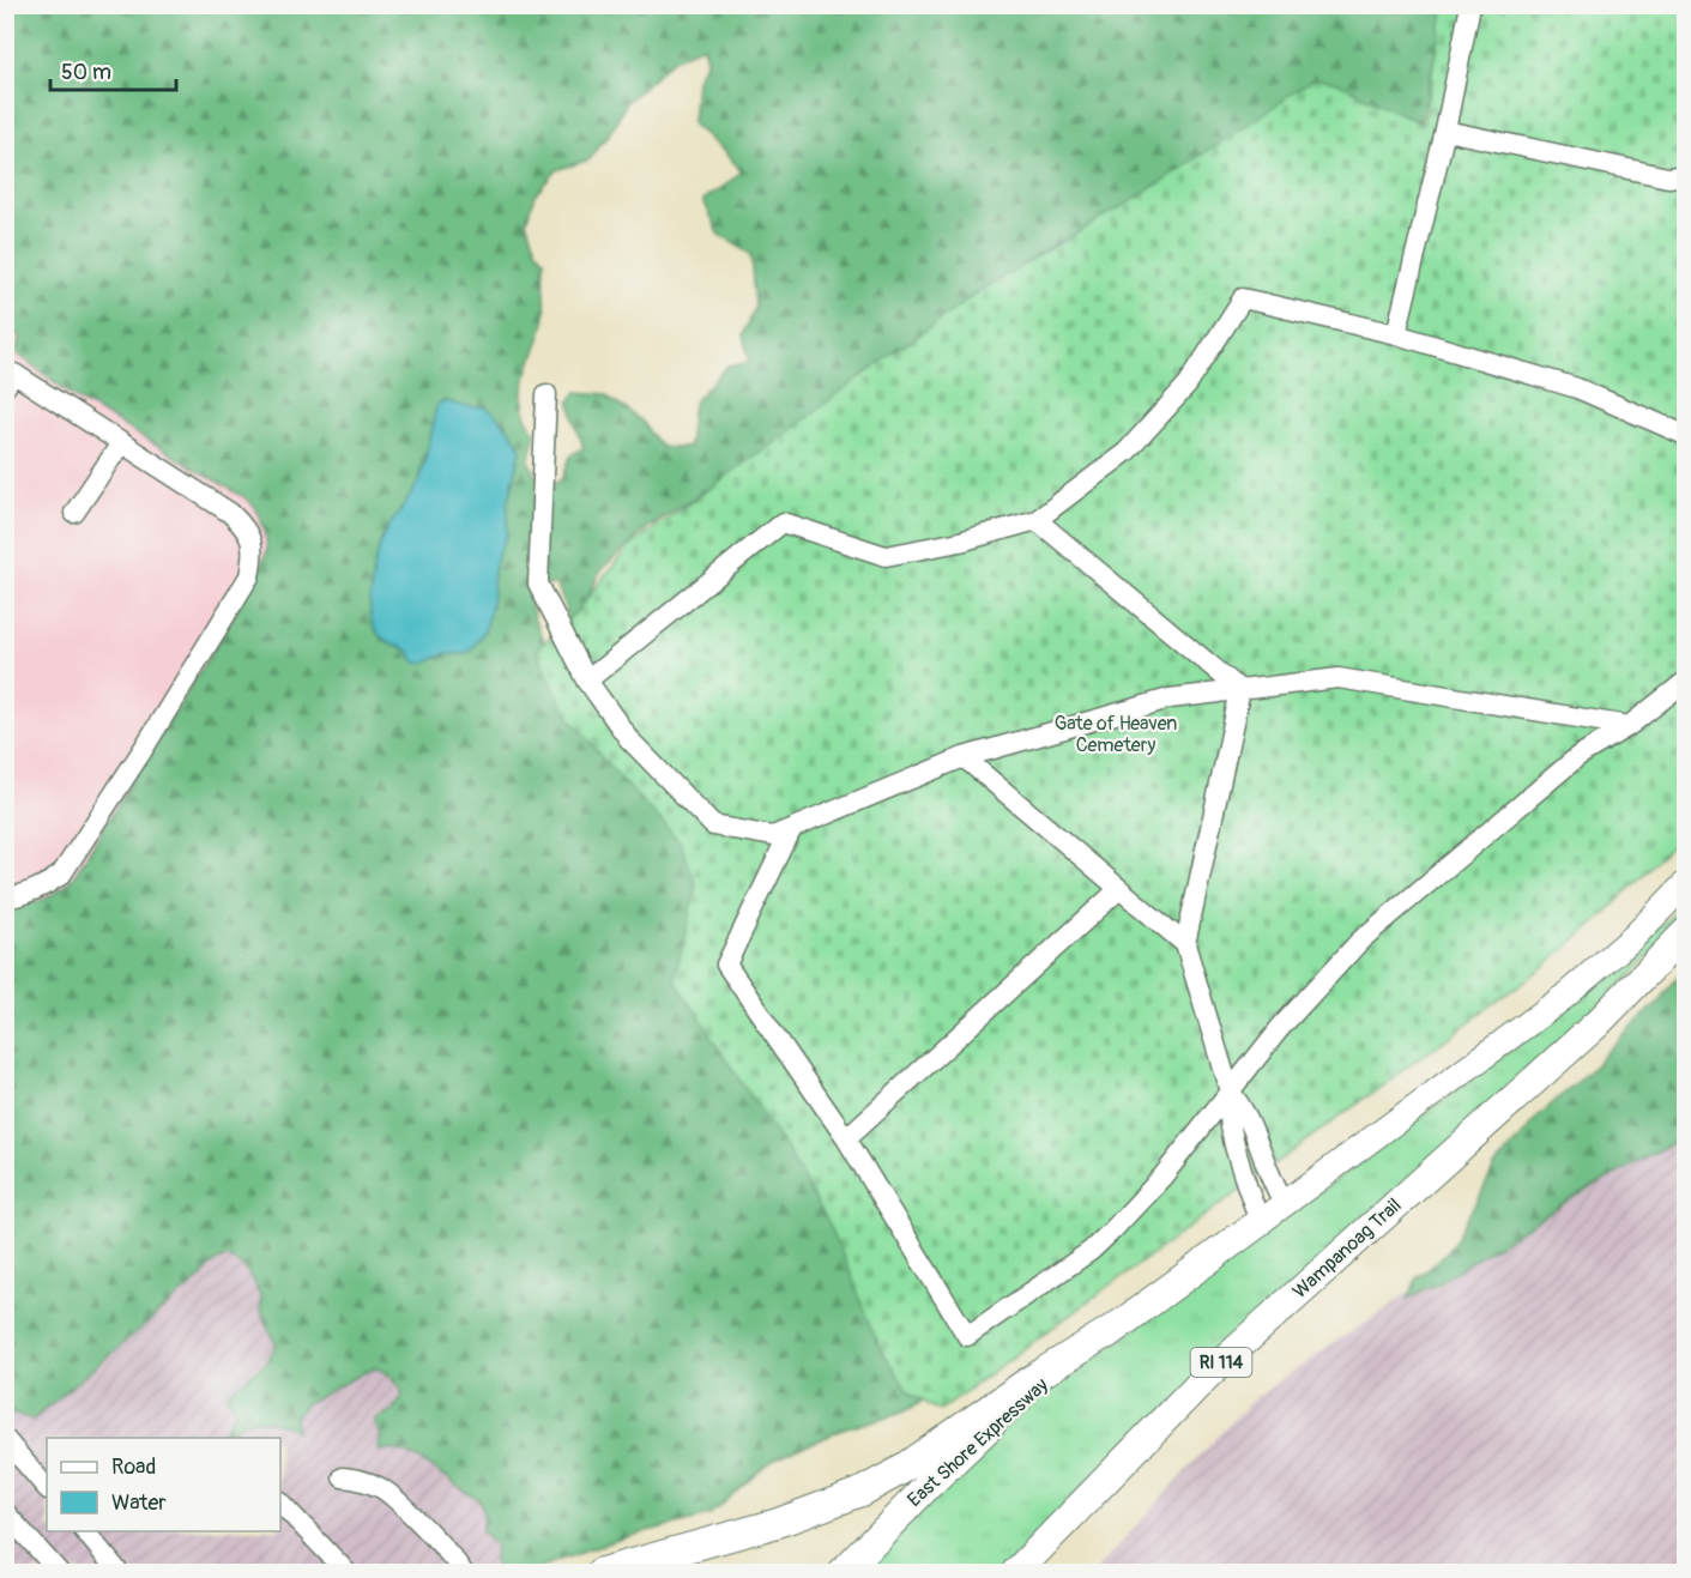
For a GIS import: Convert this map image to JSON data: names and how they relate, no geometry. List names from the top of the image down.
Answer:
{
  "streets": {
    "highway": ["Wampanoag Trail", "RI 114", "East Shore Expressway"]
  },
  "parks": ["Gate of Heaven Cemetery"],
  "legend": ["Road", "Water"],
  "scale_bar": "50 m"
}
